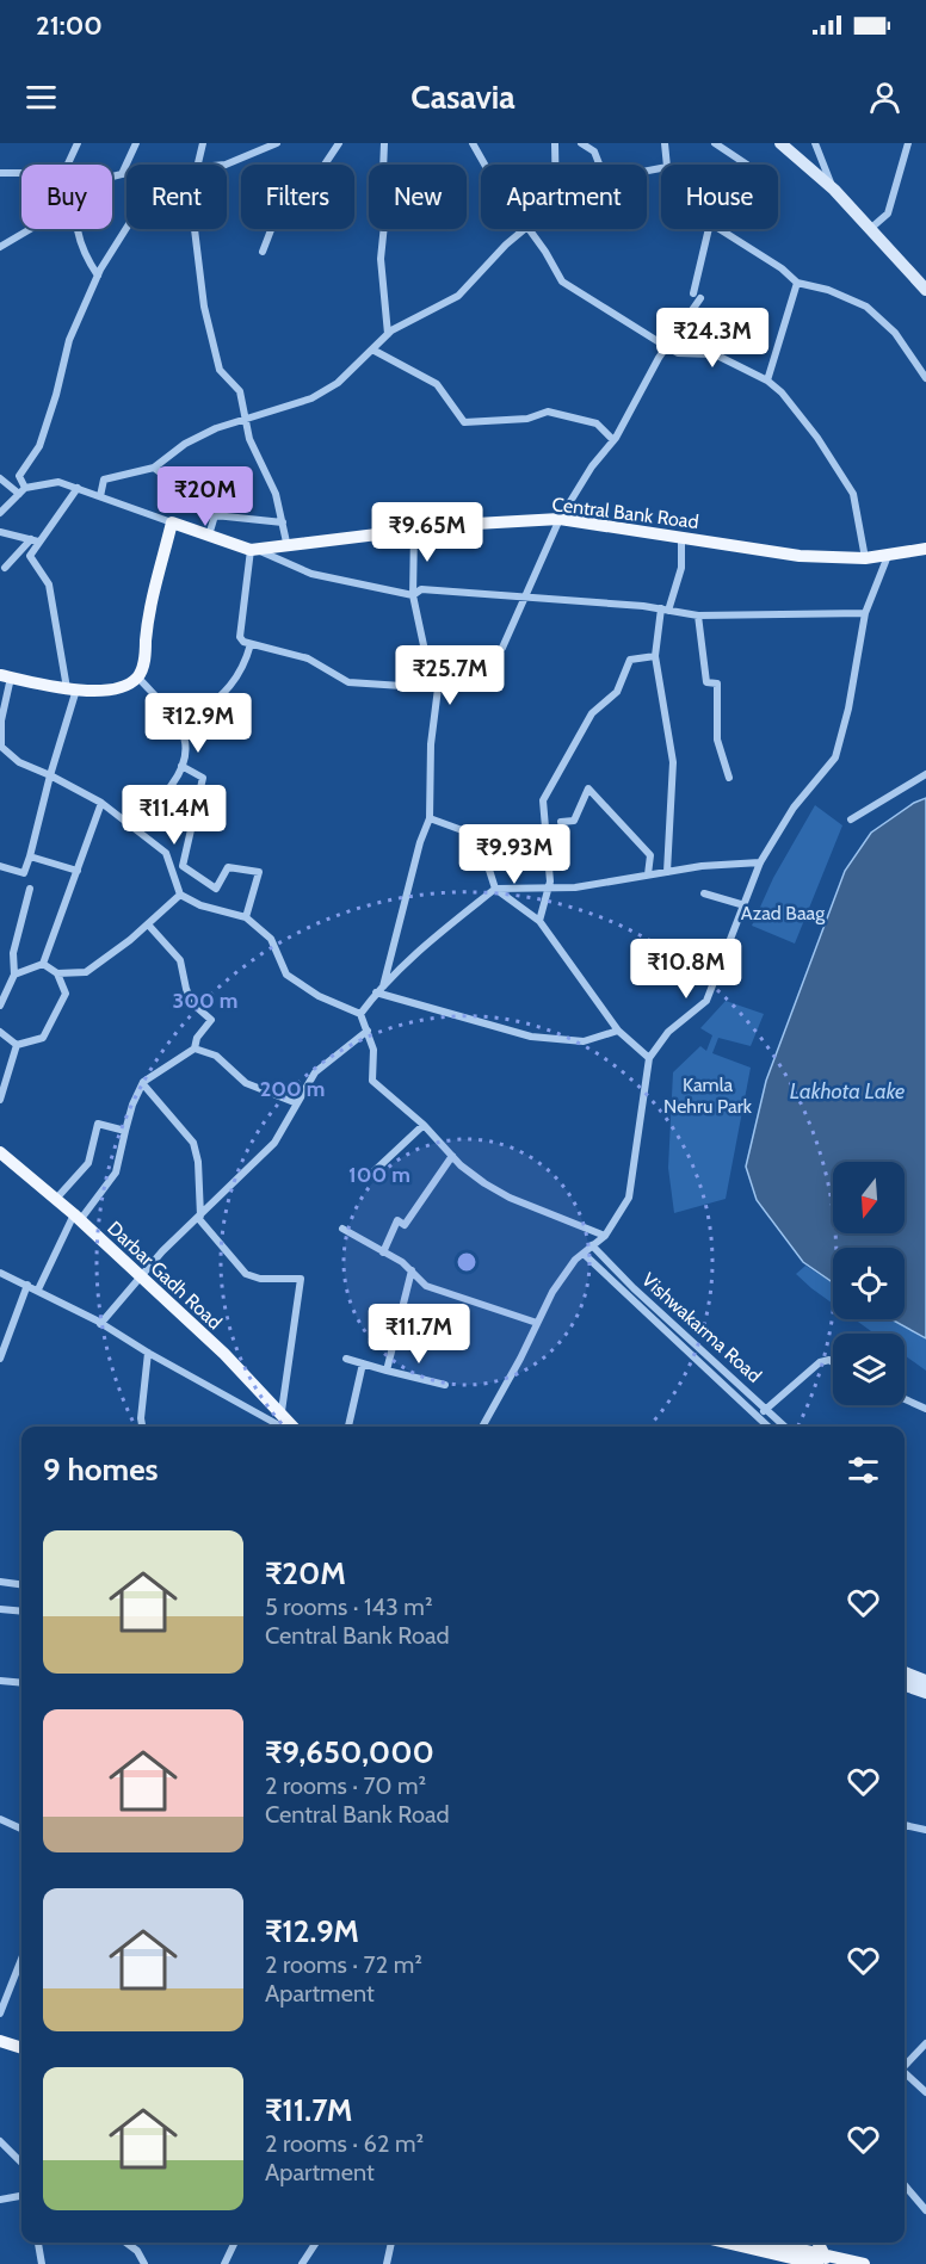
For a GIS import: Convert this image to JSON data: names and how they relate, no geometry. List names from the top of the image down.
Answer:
{
  "streets": {
    "main road": ["Central Bank Road", "Darbar Gadh Road"],
    "street": ["Vishwakarma Road"]
  },
  "water": ["Lakhota Lake"],
  "parks": ["Azad Baag", "Kamla Nehru Park"],
  "north": "bottom",
  "page": {
    "status": "21:00",
    "header": "Casavia",
    "chip": [
      "Buy",
      "Rent",
      "Filters",
      "New",
      "Apartment",
      "House"
    ],
    "price": [
      "₹24.3M",
      "₹20M",
      "₹9.65M",
      "₹25.7M",
      "₹12.9M",
      "₹11.4M",
      "₹9.93M",
      "₹10.8M",
      "₹11.7M"
    ],
    "heading": "9 homes",
    "list": [
      {
        "name": "₹20M",
        "note": "5 rooms · 143 m² · Central Bank Road"
      },
      {
        "name": "₹9,650,000",
        "note": "2 rooms · 70 m² · Central Bank Road"
      },
      {
        "name": "₹12.9M",
        "note": "2 rooms · 72 m² · Apartment"
      },
      {
        "name": "₹11.7M",
        "note": "2 rooms · 62 m² · Apartment"
      }
    ]
  },
  "rings": ["300 m", "200 m", "100 m"]
}
